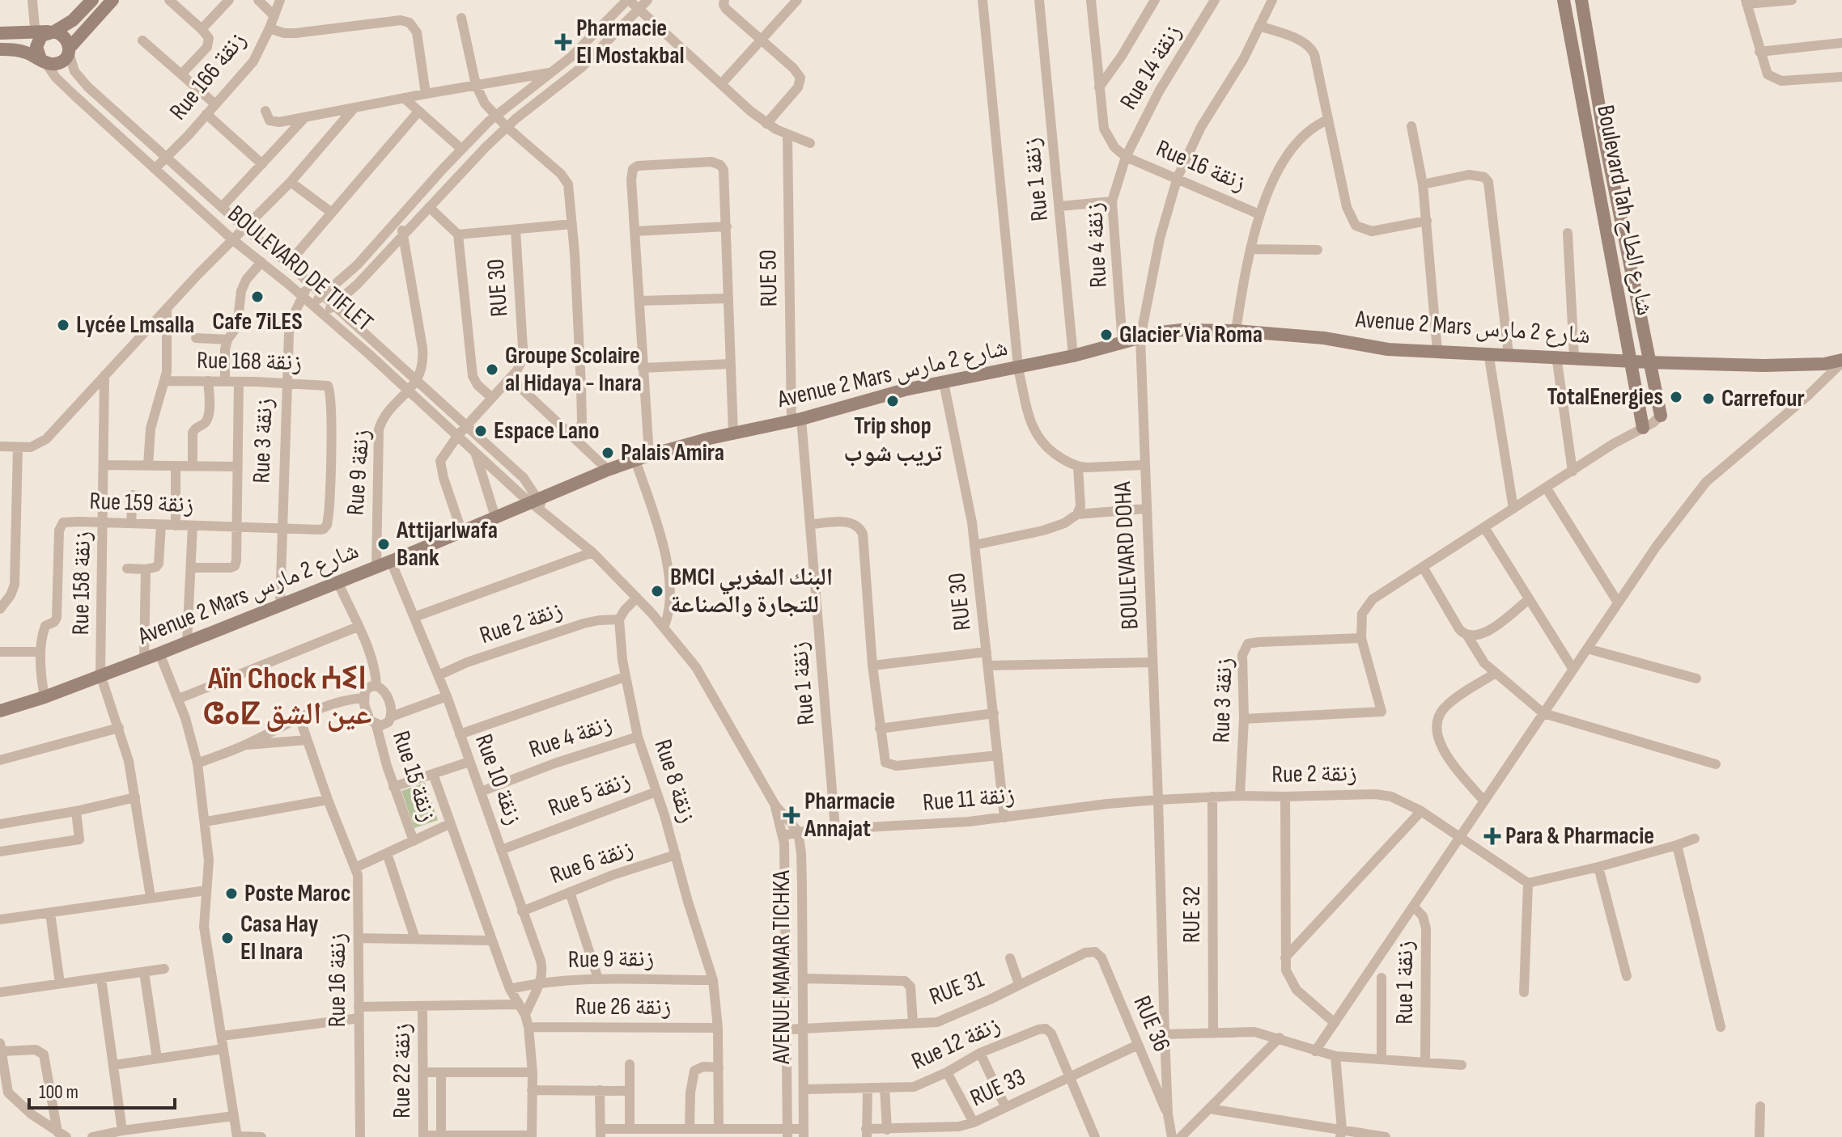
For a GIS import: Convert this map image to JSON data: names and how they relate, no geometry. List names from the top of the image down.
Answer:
{
  "streets": {
    "street": [
      "Rue 14 زنقة",
      "Rue 166 زنقة",
      "Rue 16 زنقة",
      "Rue 1 زنقة",
      "Boulevard Tah شارع الطاح",
      "Rue 4 زنقة",
      "BOULEVARD DE TIFLET",
      "RUE 50",
      "RUE 30",
      "Avenue 2 Mars شارع 2 مارس",
      "Rue 168 زنقة",
      "Rue 3 زنقة",
      "Rue 9 زنقة",
      "Rue 159 زنقة",
      "BOULEVARD DOHA",
      "Rue 158 زنقة",
      "Rue 2 زنقة",
      "Rue 15 زنقة",
      "Rue 10 زنقة",
      "Rue 8 زنقة",
      "Rue 5 زنقة",
      "Rue 11 زنقة",
      "Rue 6 زنقة",
      "RUE 32",
      "AVENUE MAMAR TICHKA",
      "RUE 31",
      "Rue 26 زنقة",
      "RUE 36",
      "Rue 12 زنقة",
      "Rue 22 زنقة",
      "RUE 33"
    ]
  },
  "crossings": [
    ["Rue 14 زنقة", "Rue 16 زنقة"],
    ["Rue 14 زنقة", "Rue 4 زنقة"],
    ["Rue 166 زنقة", "BOULEVARD DE TIFLET"],
    ["Rue 16 زنقة", "Rue 4 زنقة"],
    ["Rue 16 زنقة", "BOULEVARD DOHA"],
    ["Rue 1 زنقة", "RUE 50"],
    ["Rue 1 زنقة", "Avenue 2 Mars شارع 2 مارس"],
    ["Rue 1 زنقة", "Rue 11 زنقة"],
    ["Boulevard Tah شارع الطاح", "Avenue 2 Mars شارع 2 مارس"],
    ["Rue 4 زنقة", "Avenue 2 Mars شارع 2 مارس"],
    ["Rue 4 زنقة", "Rue 10 زنقة"],
    ["Rue 4 زنقة", "Rue 8 زنقة"],
    ["BOULEVARD DE TIFLET", "Avenue 2 Mars شارع 2 مارس"],
    ["BOULEVARD DE TIFLET", "Rue 3 زنقة"],
    ["BOULEVARD DE TIFLET", "Rue 9 زنقة"],
    ["BOULEVARD DE TIFLET", "AVENUE MAMAR TICHKA"],
    ["RUE 50", "Avenue 2 Mars شارع 2 مارس"],
    ["RUE 30", "Avenue 2 Mars شارع 2 مارس"],
    ["RUE 30", "Rue 11 زنقة"],
    ["Avenue 2 Mars شارع 2 مارس", "Rue 3 زنقة"],
    ["Avenue 2 Mars شارع 2 مارس", "Rue 9 زنقة"],
    ["Avenue 2 Mars شارع 2 مارس", "Rue 159 زنقة"],
    ["Avenue 2 Mars شارع 2 مارس", "BOULEVARD DOHA"],
    ["Avenue 2 Mars شارع 2 مارس", "Rue 158 زنقة"],
    ["Avenue 2 Mars شارع 2 مارس", "Rue 10 زنقة"],
    ["Avenue 2 Mars شارع 2 مارس", "AVENUE MAMAR TICHKA"],
    ["Rue 168 زنقة", "Rue 3 زنقة"],
    ["Rue 168 زنقة", "Rue 159 زنقة"],
    ["Rue 3 زنقة", "Rue 159 زنقة"],
    ["Rue 3 زنقة", "Rue 2 زنقة"],
    ["Rue 9 زنقة", "Rue 10 زنقة"],
    ["Rue 9 زنقة", "Rue 8 زنقة"],
    ["Rue 159 زنقة", "Rue 158 زنقة"],
    ["BOULEVARD DOHA", "Rue 2 زنقة"],
    ["BOULEVARD DOHA", "Rue 11 زنقة"],
    ["BOULEVARD DOHA", "RUE 36"],
    ["Rue 2 زنقة", "Rue 10 زنقة"],
    ["Rue 2 زنقة", "Rue 8 زنقة"],
    ["Rue 2 زنقة", "Rue 11 زنقة"],
    ["Rue 2 زنقة", "RUE 32"],
    ["Rue 10 زنقة", "Rue 5 زنقة"],
    ["Rue 10 زنقة", "Rue 6 زنقة"],
    ["Rue 8 زنقة", "Rue 5 زنقة"],
    ["Rue 8 زنقة", "Rue 6 زنقة"],
    ["Rue 8 زنقة", "Rue 26 زنقة"],
    ["Rue 11 زنقة", "AVENUE MAMAR TICHKA"],
    ["AVENUE MAMAR TICHKA", "RUE 31"],
    ["AVENUE MAMAR TICHKA", "Rue 12 زنقة"],
    ["RUE 31", "RUE 36"],
    ["RUE 36", "RUE 33"],
    ["Rue 12 زنقة", "RUE 33"]
  ],
  "districts": ["Aïn Chock ⵄⵉⵏ ⵛⴰⵇ عين الشق"],
  "places": {
    "health": ["Pharmacie El Mostakbal", "Pharmacie Annajat", "Para & Pharmacie"],
    "other": [
      "Cafe 7iLES",
      "Lycée Lmsalla",
      "Glacier Via Roma",
      "Groupe Scolaire al Hidaya - Inara",
      "TotalEnergies",
      "Carrefour",
      "Trip shop تريب شوب",
      "Espace Lano",
      "Palais Amira",
      "Attijarlwafa Bank",
      "BMCI البنك المغربي للتجارة والصناعة",
      "Poste Maroc",
      "Casa Hay El Inara"
    ]
  },
  "scale_bar": "100 m"
}
